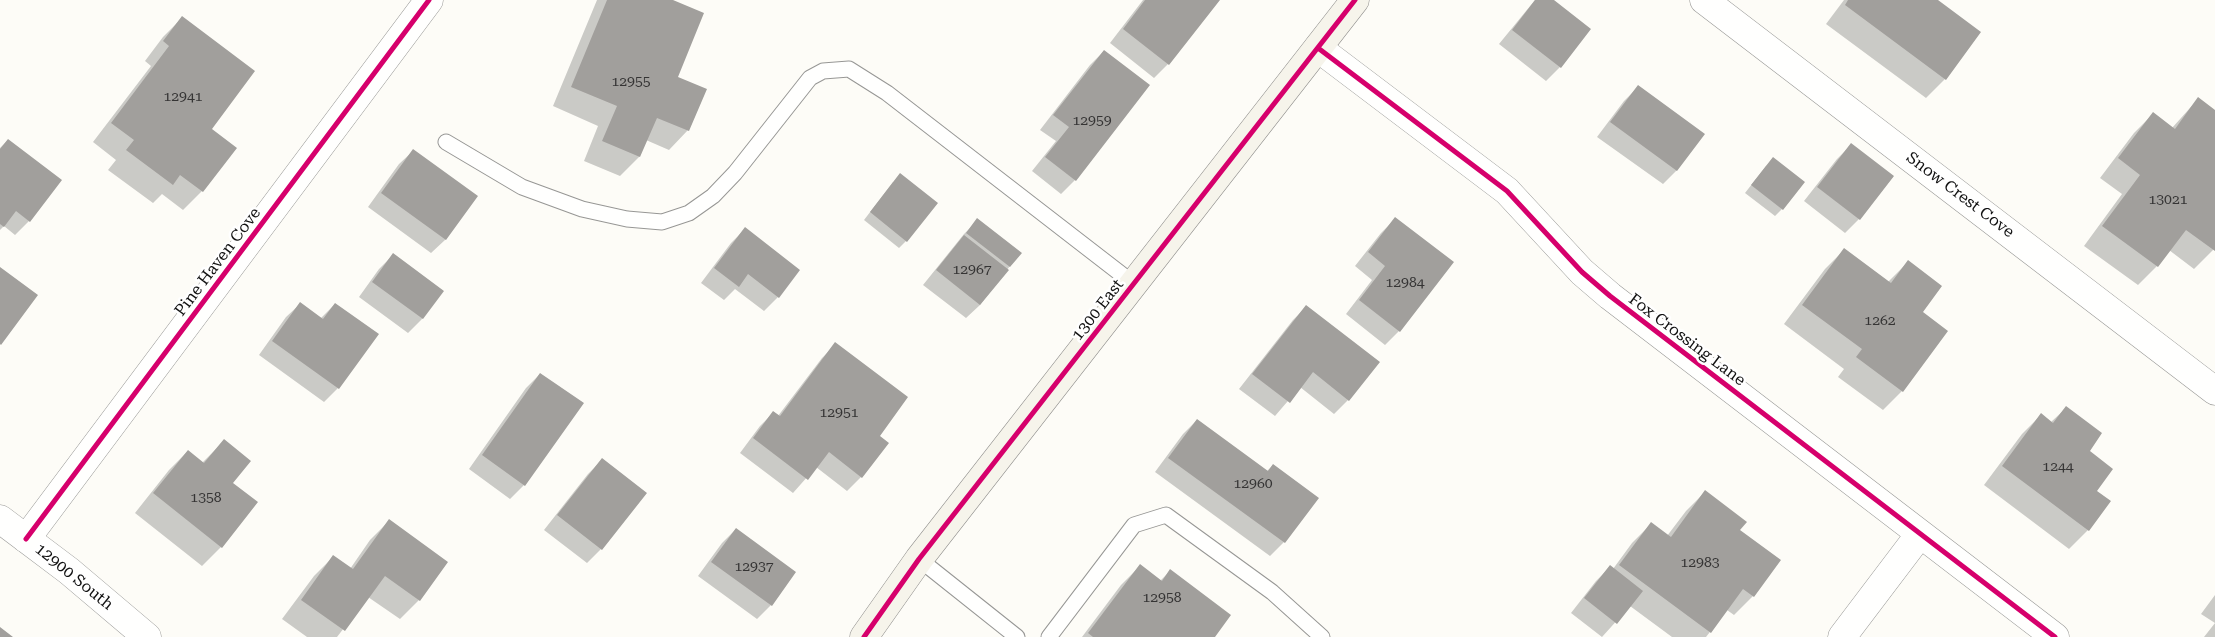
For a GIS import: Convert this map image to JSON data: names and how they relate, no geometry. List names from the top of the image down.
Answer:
{
  "streets": {
    "main road": ["1300 East"],
    "street": [
      "Snow Crest Cove",
      "Pine Haven Cove",
      "Fox Crossing Lane",
      "12900 South"
    ]
  },
  "crossings": [
    ["Pine Haven Cove", "12900 South"],
    ["1300 East", "Fox Crossing Lane"]
  ],
  "house_numbers": [
    "12955",
    "12941",
    "12959",
    "13021",
    "12967",
    "12984",
    "1262",
    "12951",
    "1244",
    "12960",
    "1358",
    "12983",
    "12937",
    "12958"
  ]
}
